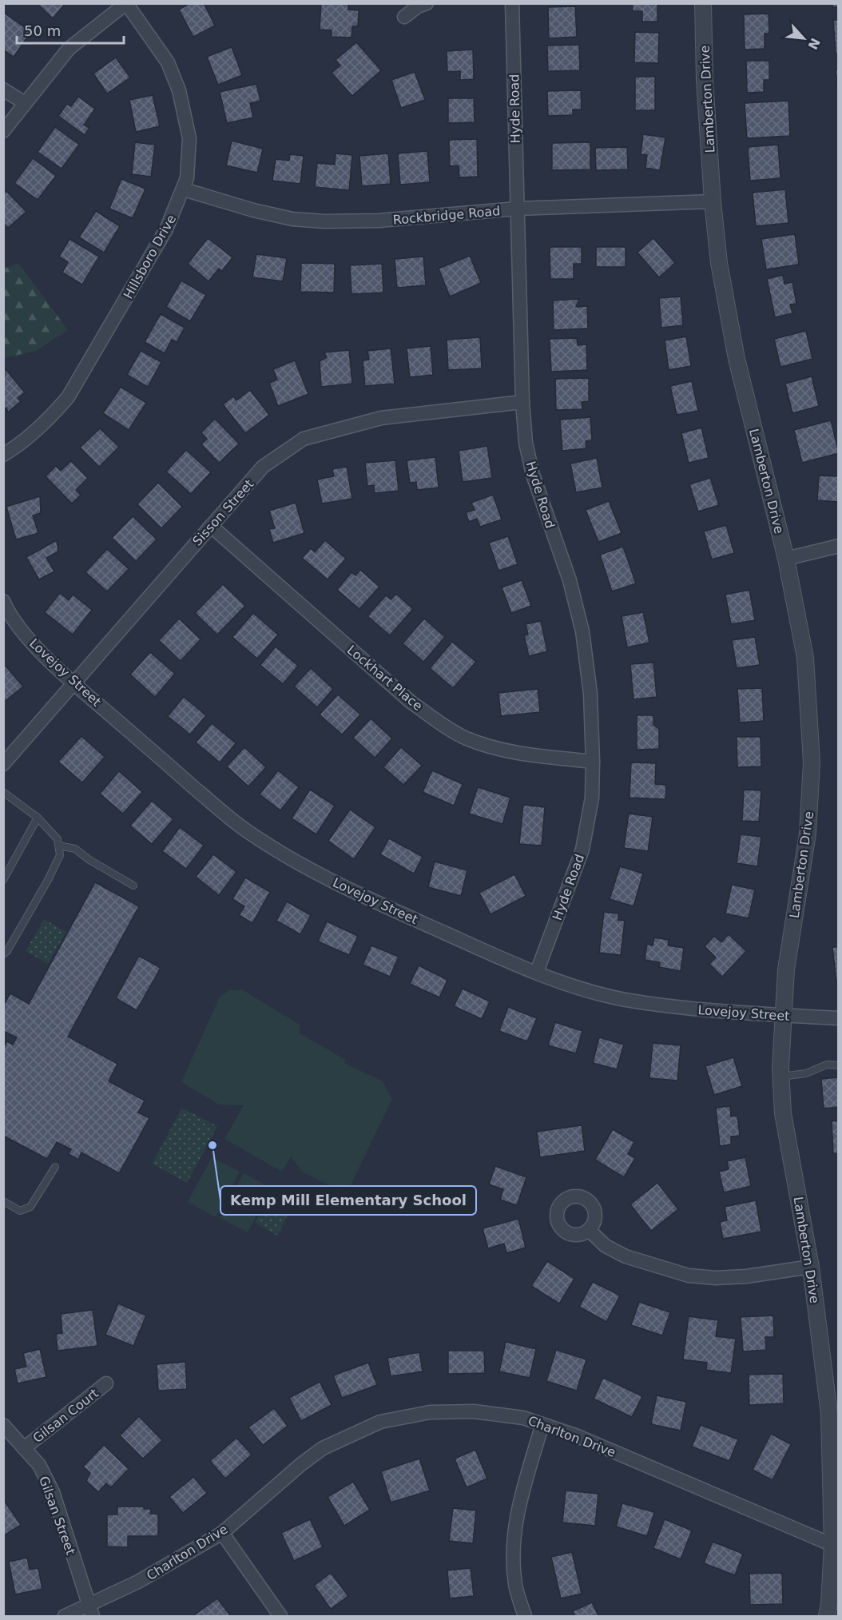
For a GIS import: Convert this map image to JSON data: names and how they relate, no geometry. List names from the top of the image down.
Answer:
{
  "streets": {
    "street": [
      "Lamberton Drive",
      "Hyde Road",
      "Rockbridge Road",
      "Hillsboro Drive",
      "Sisson Street",
      "Lovejoy Street",
      "Lockhart Place",
      "Gilsan Court",
      "Charlton Drive",
      "Gilsan Street"
    ]
  },
  "crossings": [
    ["Lamberton Drive", "Rockbridge Road"],
    ["Lamberton Drive", "Lovejoy Street"],
    ["Lamberton Drive", "Charlton Drive"],
    ["Hyde Road", "Rockbridge Road"],
    ["Hyde Road", "Sisson Street"],
    ["Hyde Road", "Lovejoy Street"],
    ["Hyde Road", "Lockhart Place"],
    ["Rockbridge Road", "Hillsboro Drive"],
    ["Sisson Street", "Lovejoy Street"],
    ["Sisson Street", "Lockhart Place"],
    ["Gilsan Court", "Gilsan Street"],
    ["Charlton Drive", "Gilsan Street"]
  ],
  "places": ["Kemp Mill Elementary School"],
  "scale_bar": "50 m",
  "north": "bottom right"
}
